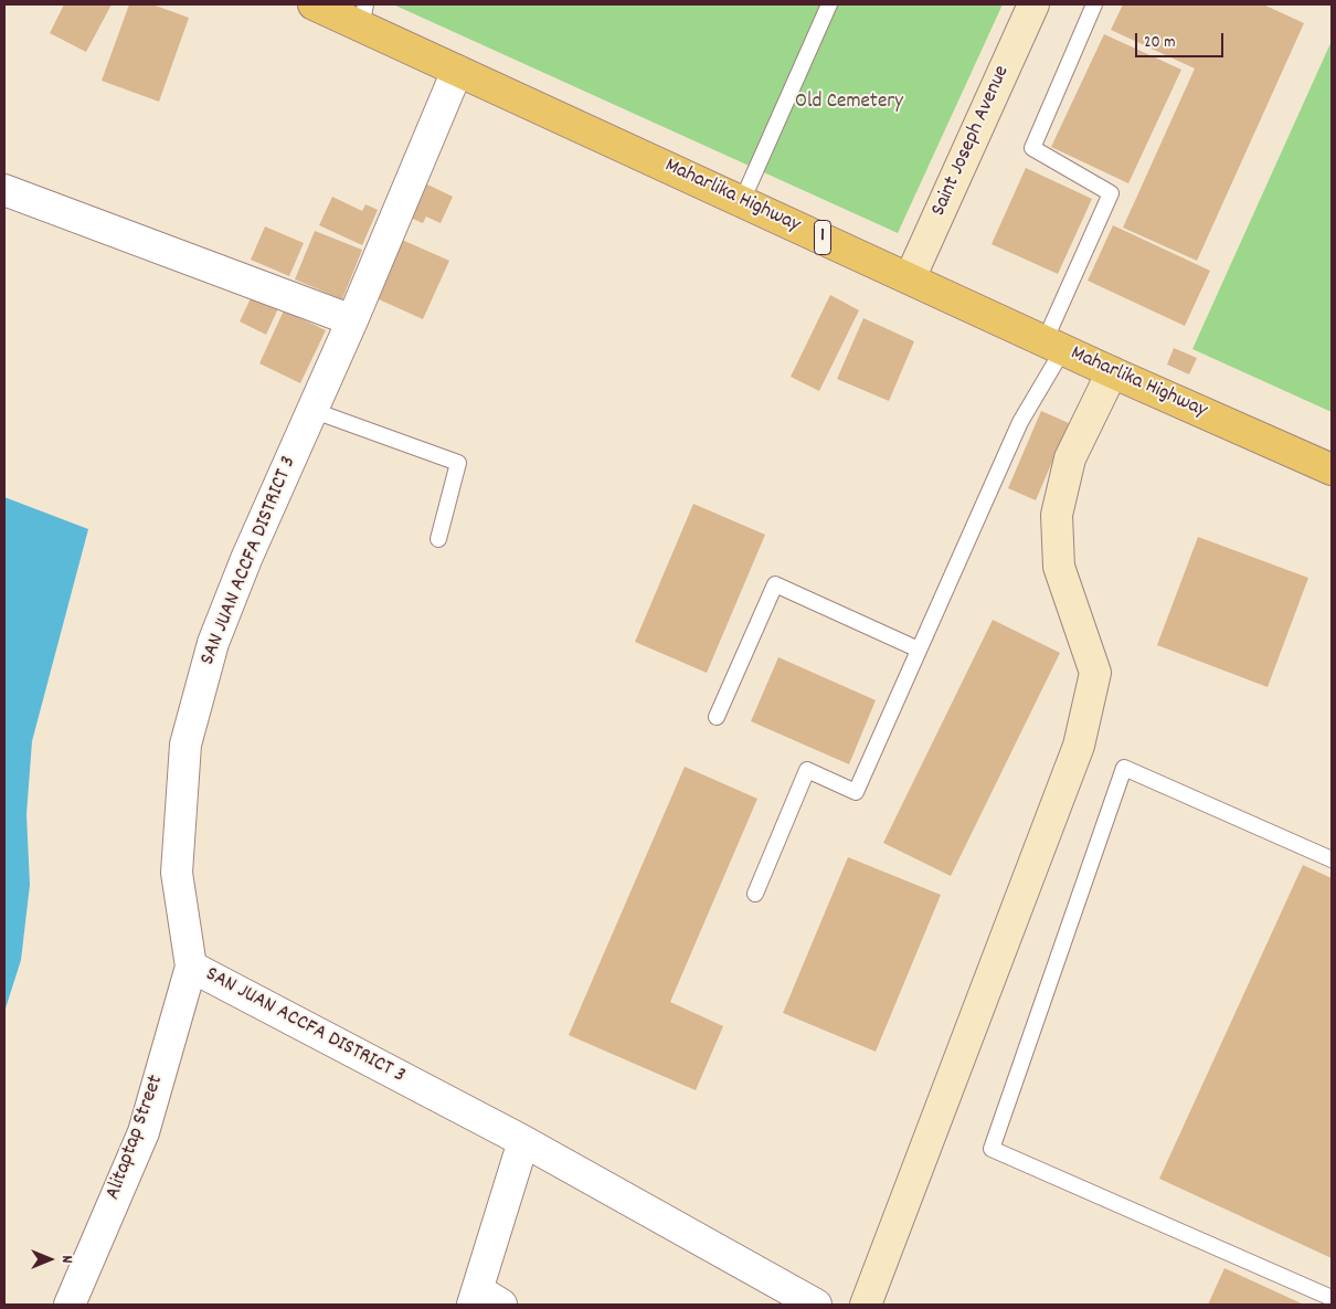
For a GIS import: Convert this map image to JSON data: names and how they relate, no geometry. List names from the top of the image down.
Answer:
{
  "streets": {
    "main road": ["Maharlika Highway", "1"],
    "street": ["Saint Joseph Avenue", "SAN JUAN ACCFA DISTRICT 3", "Alitaptap Street"]
  },
  "crossings": [
    ["Saint Joseph Avenue", "Maharlika Highway"],
    ["Maharlika Highway", "SAN JUAN ACCFA DISTRICT 3"],
    ["SAN JUAN ACCFA DISTRICT 3", "Alitaptap Street"]
  ],
  "parks": ["Old Cemetery"],
  "scale_bar": "20 m",
  "north": "right"
}
